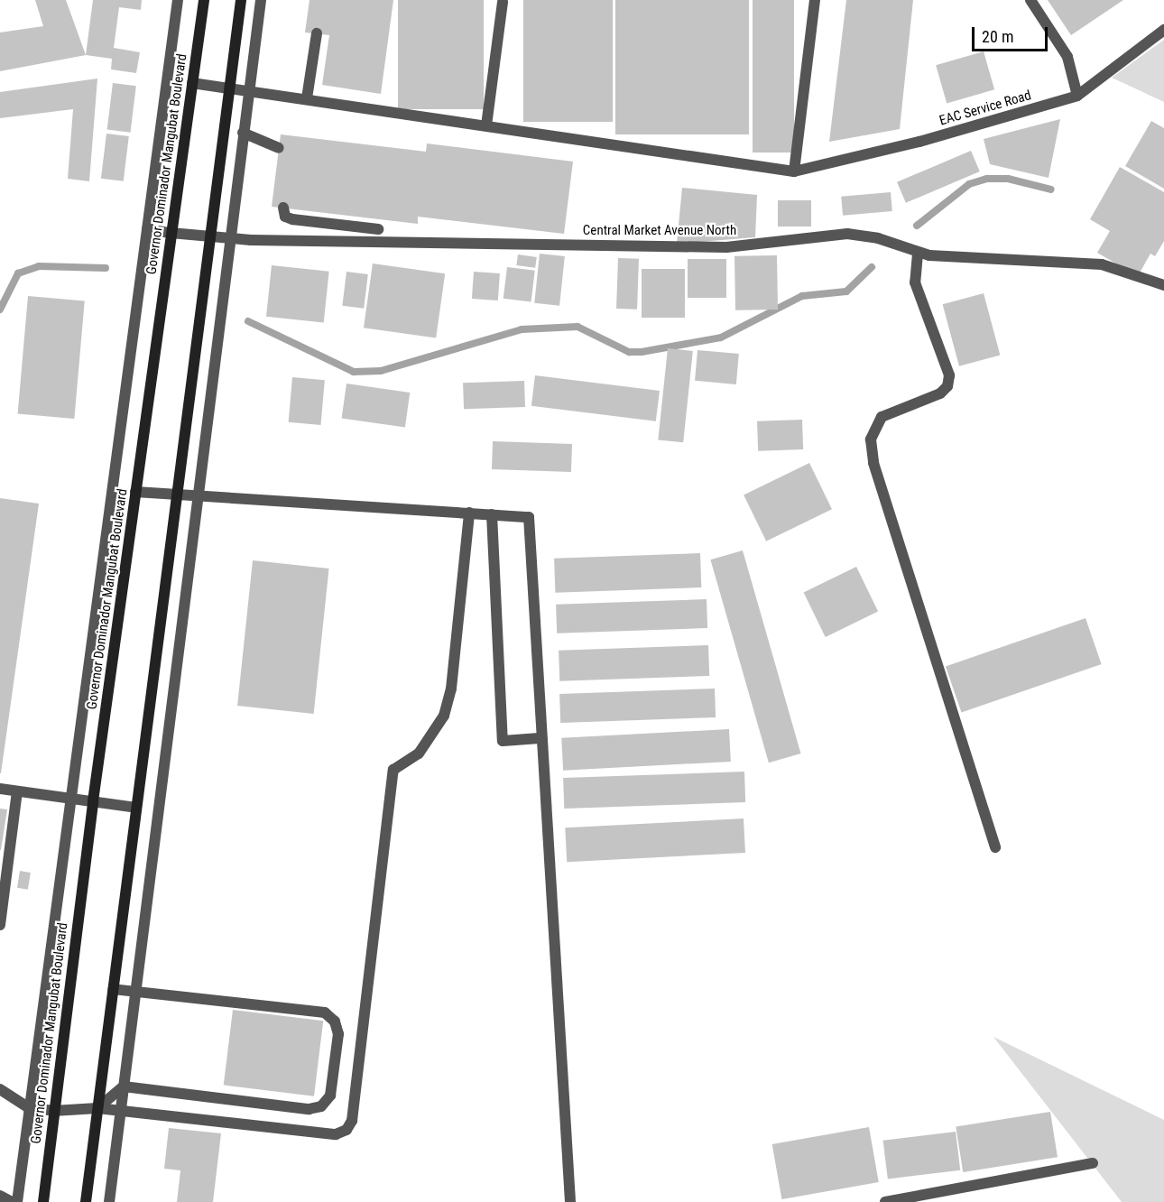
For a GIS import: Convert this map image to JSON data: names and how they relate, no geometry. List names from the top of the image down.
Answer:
{
  "streets": {
    "main road": ["Governor Dominador Mangubat Boulevard"],
    "street": ["EAC Service Road", "Central Market Avenue North"]
  },
  "crossings": [
    ["Governor Dominador Mangubat Boulevard", "Central Market Avenue North"]
  ],
  "scale_bar": "20 m"
}
